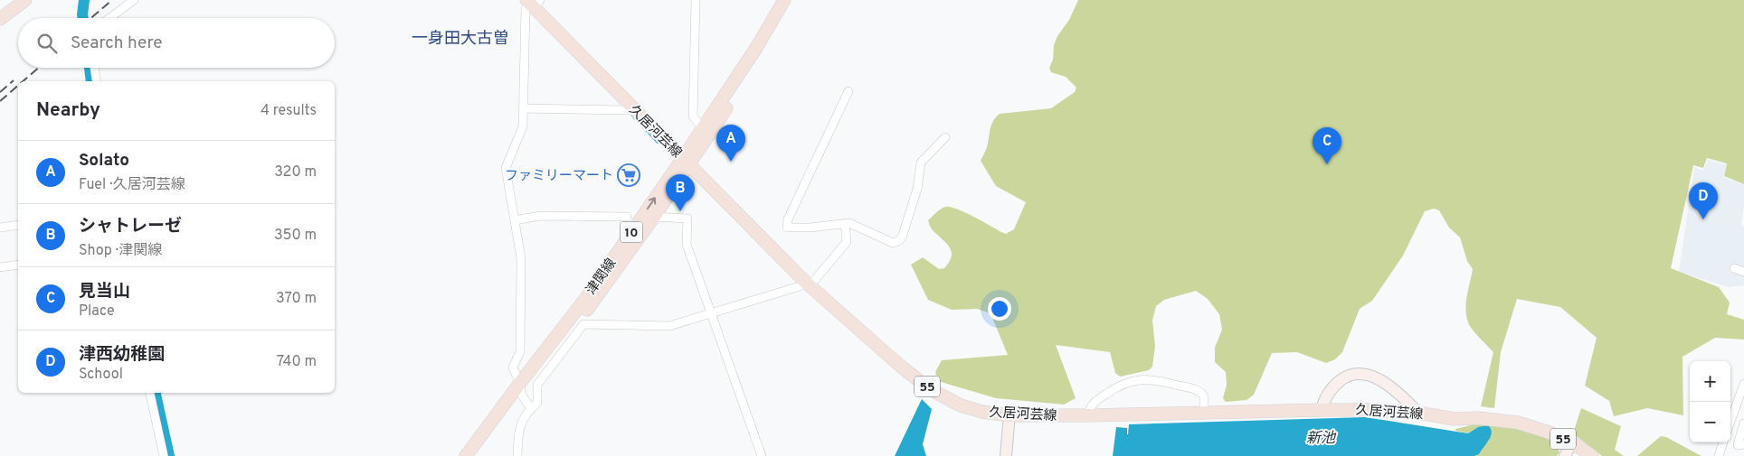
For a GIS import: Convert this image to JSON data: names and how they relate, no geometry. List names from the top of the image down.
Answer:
{
  "streets": {
    "main road": [
      "久居河芸線",
      "10",
      "津関線",
      "55"
    ]
  },
  "crossings": [
    ["久居河芸線", "津関線"]
  ],
  "districts": ["一身田大古曽"],
  "water": ["新池"],
  "places": {
    "supermarket": ["ファミリーマート"]
  },
  "page": {
    "search": "Search here",
    "heading": ["Nearby", "4 results"],
    "pins": [
      "A",
      "C",
      "B",
      "D"
    ],
    "list": [
      {
        "mark": "A",
        "name": "Solato",
        "note": "Fuel · 久居河芸線",
        "value": "320 m"
      },
      {
        "mark": "B",
        "name": "シャトレーゼ",
        "note": "Shop · 津関線",
        "value": "350 m"
      },
      {
        "mark": "C",
        "name": "見当山",
        "note": "Place",
        "value": "370 m"
      },
      {
        "mark": "D",
        "name": "津西幼稚園",
        "note": "School",
        "value": "740 m"
      }
    ],
    "map_buttons": ["+", "−"]
  }
}
